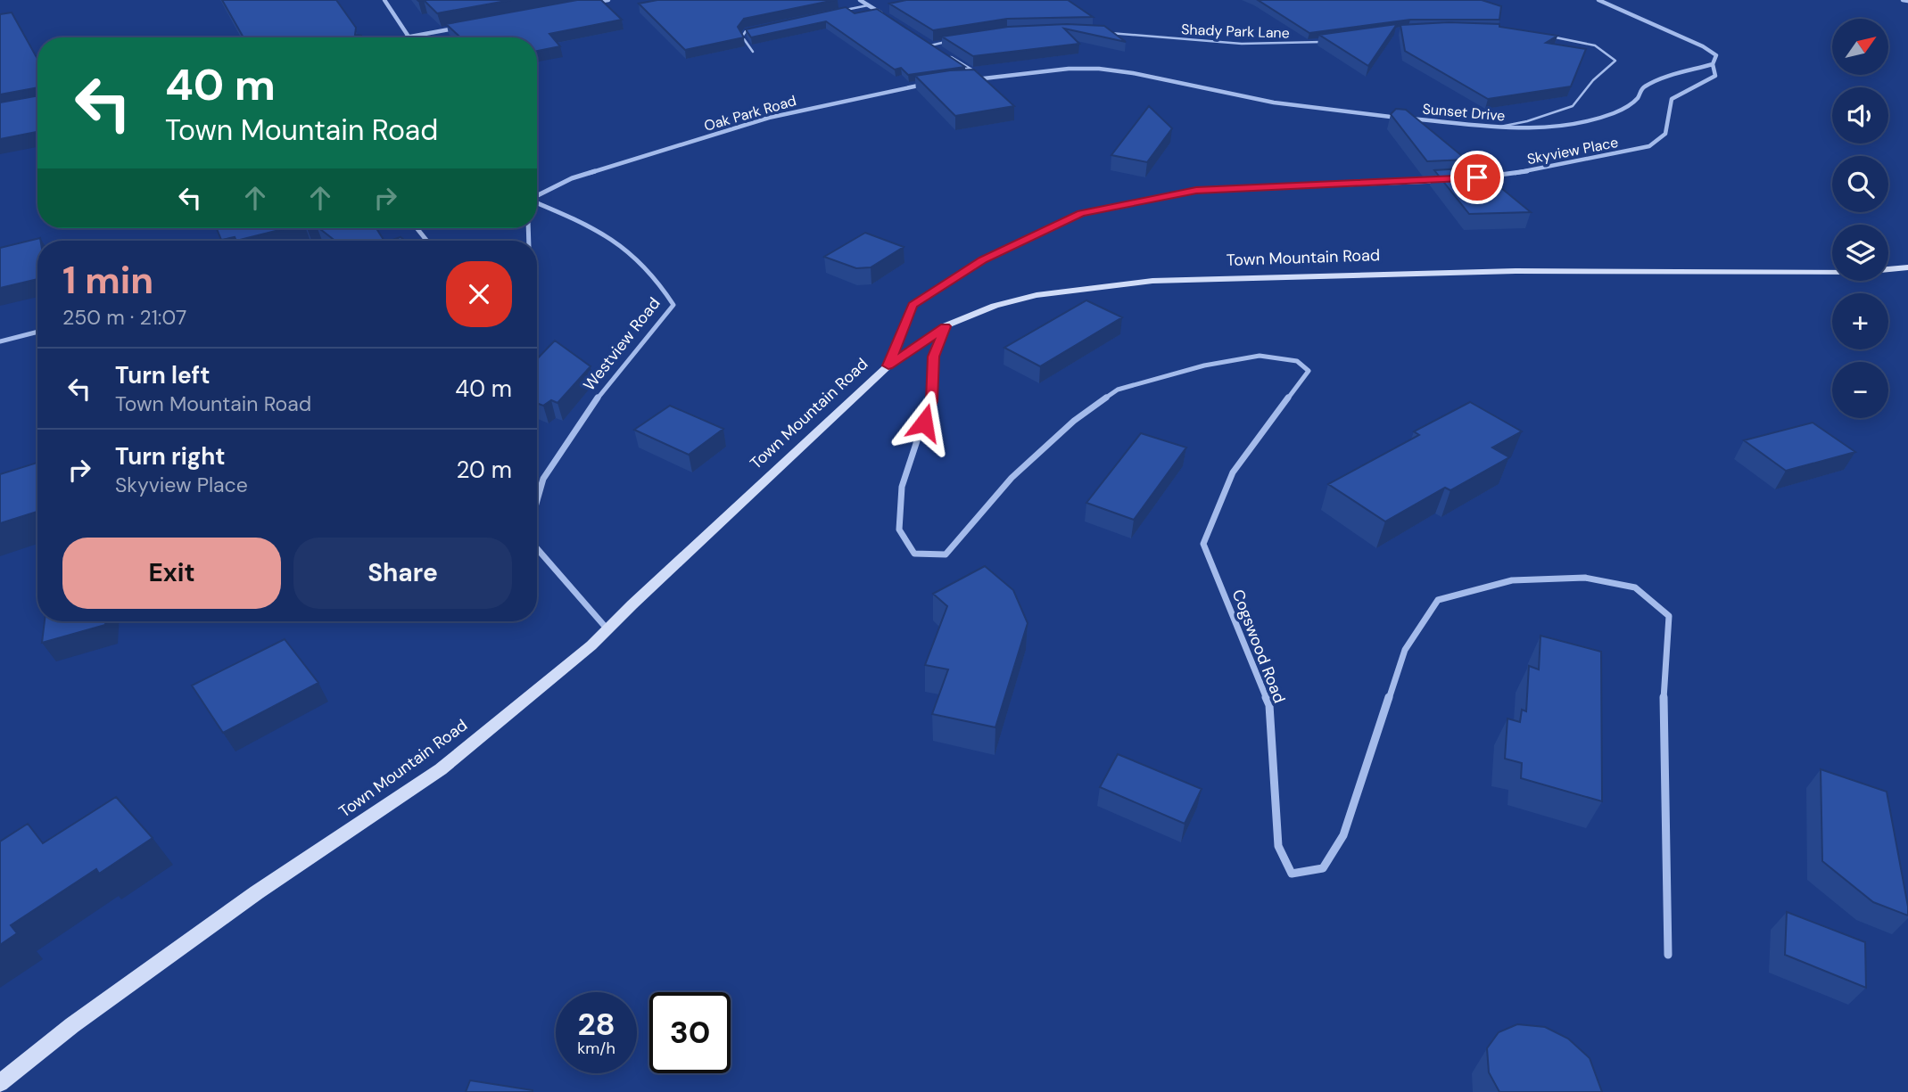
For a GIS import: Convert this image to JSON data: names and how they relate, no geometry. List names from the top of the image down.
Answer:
{
  "streets": {
    "main road": ["Town Mountain Road"],
    "street": [
      "Sunset Drive",
      "Oak Park Road",
      "Skyview Place",
      "Westview Road",
      "Cogswood Road"
    ],
    "lane": ["Shady Park Lane"]
  },
  "crossings": [
    ["Sunset Drive", "Skyview Place"],
    ["Town Mountain Road", "Cogswood Road"]
  ],
  "north": "top right",
  "page": {
    "map_buttons": ["+", "−"],
    "turn": ["40 m", "Town Mountain Road"],
    "heading": ["1 min", "250 m · 21:07"],
    "list": [
      {
        "name": "Turn left",
        "note": "Town Mountain Road",
        "value": "40 m"
      },
      {
        "name": "Turn right",
        "note": "Skyview Place",
        "value": "20 m"
      }
    ],
    "buttons": ["Exit", "Share"],
    "speed": "28 km/h",
    "limit": "30"
  }
}
